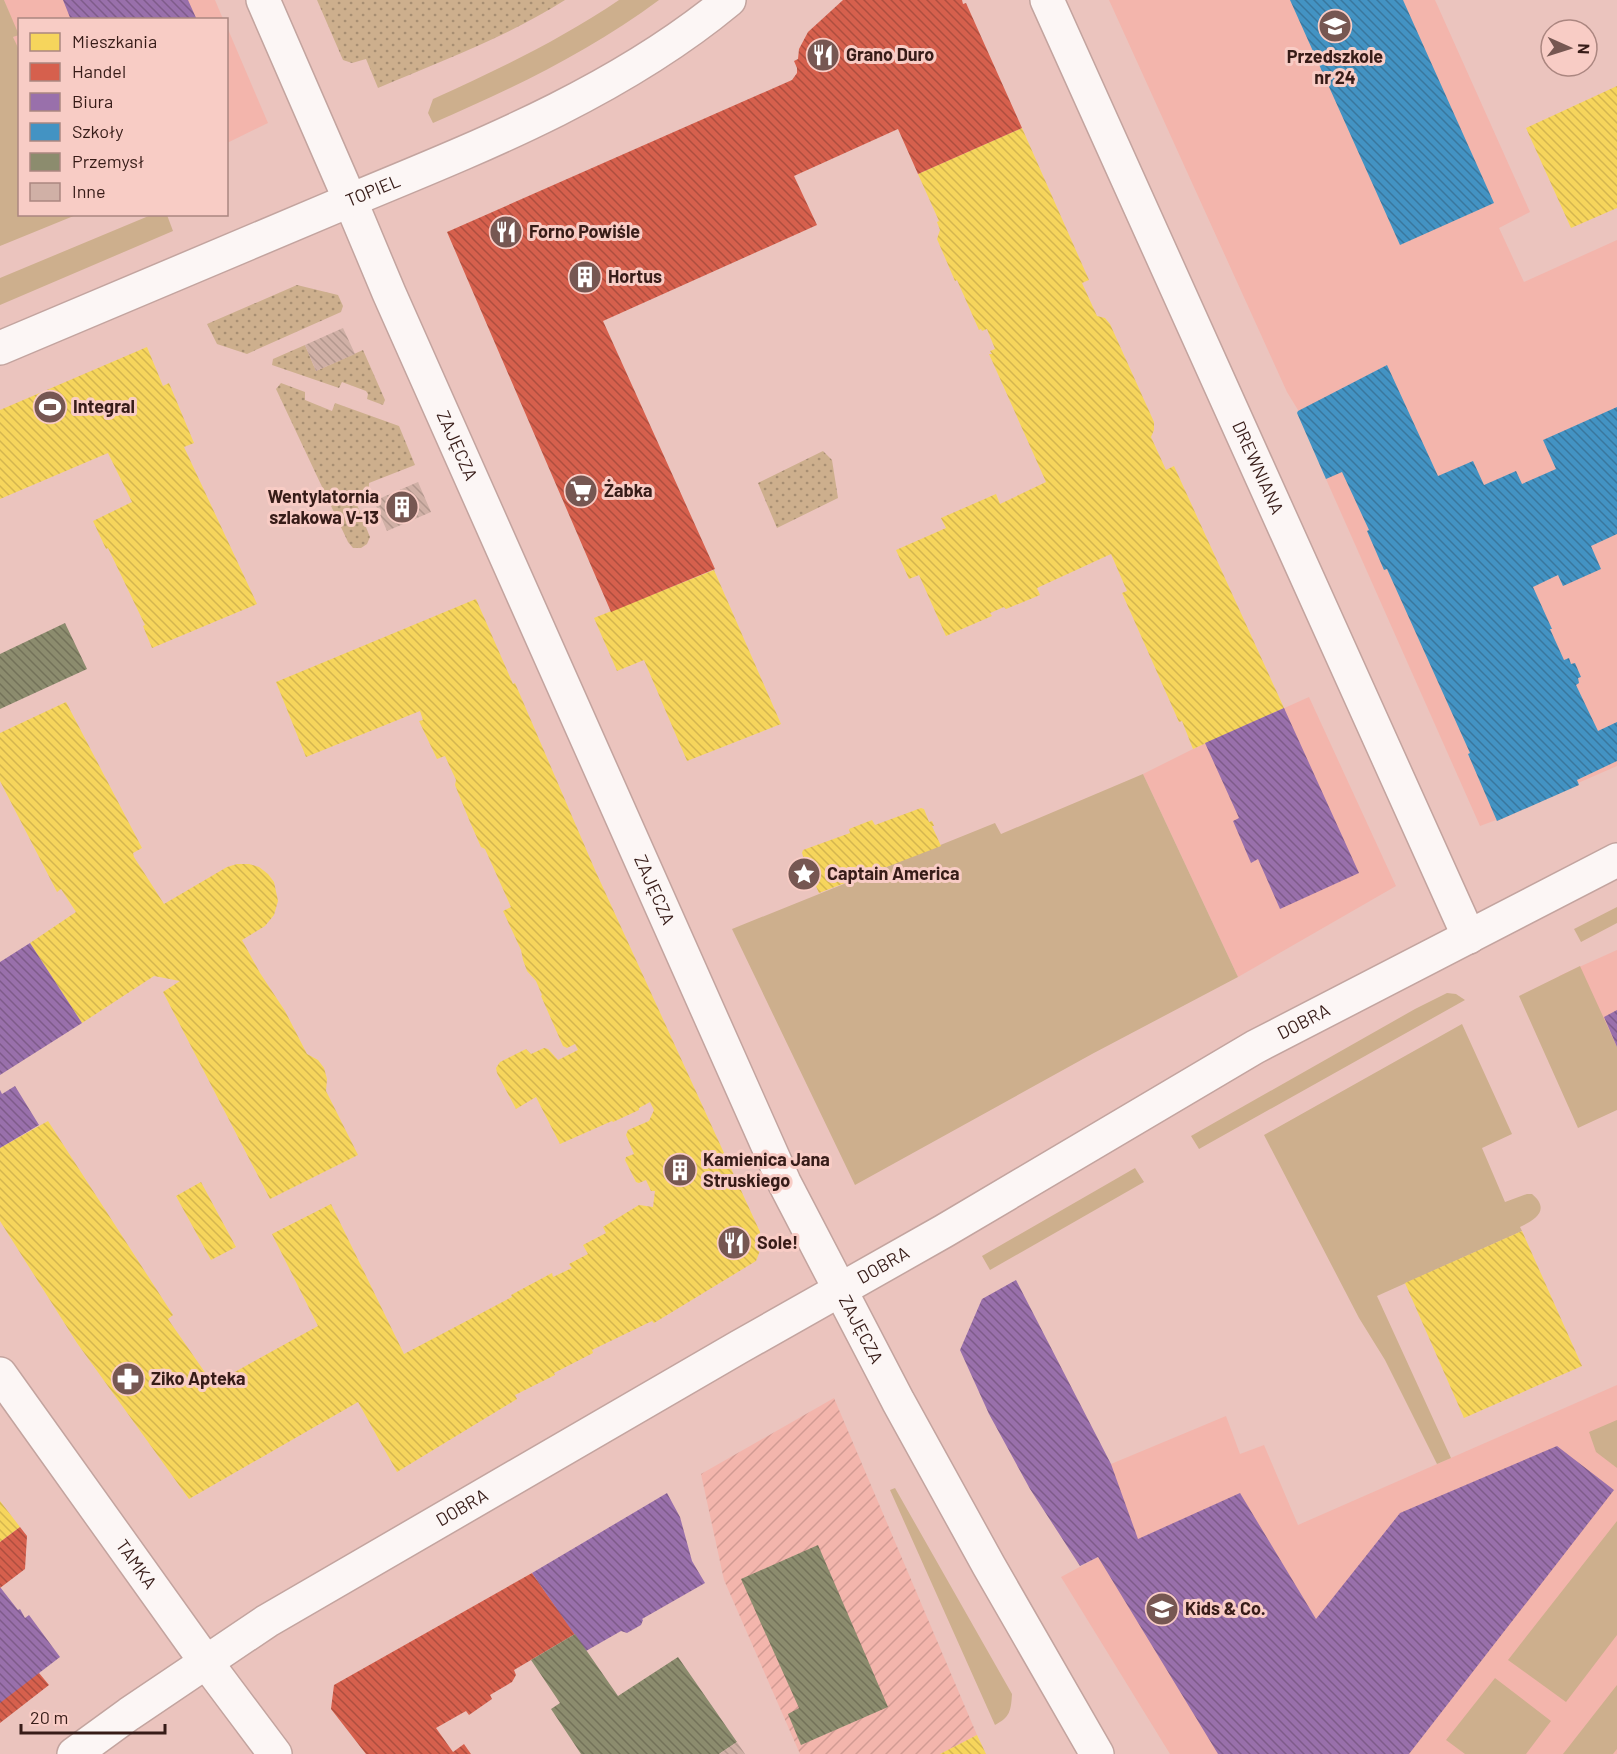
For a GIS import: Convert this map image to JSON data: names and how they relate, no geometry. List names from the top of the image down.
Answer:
{
  "streets": {
    "street": [
      "TOPIEL",
      "ZAJĘCZA",
      "DREWNIANA",
      "DOBRA",
      "TAMKA"
    ]
  },
  "crossings": [
    ["TOPIEL", "ZAJĘCZA"],
    ["ZAJĘCZA", "DOBRA"],
    ["DREWNIANA", "DOBRA"],
    ["DOBRA", "TAMKA"]
  ],
  "places": {
    "school or university": ["Przedszkole nr 24", "Kids & Co."],
    "restaurant": ["Grano Duro", "Forno Powiśle", "Sole!"],
    "building": ["Hortus", "Wentylatornia szlakowa V-13", "Kamienica Jana Struskiego"],
    "sports": ["Integral"],
    "supermarket": ["Żabka"],
    "place": ["Captain America"],
    "pharmacy": ["Ziko Apteka"]
  },
  "legend": [
    "Mieszkania",
    "Handel",
    "Biura",
    "Szkoły",
    "Przemysł",
    "Inne"
  ],
  "scale_bar": "20 m",
  "north": "right"
}
